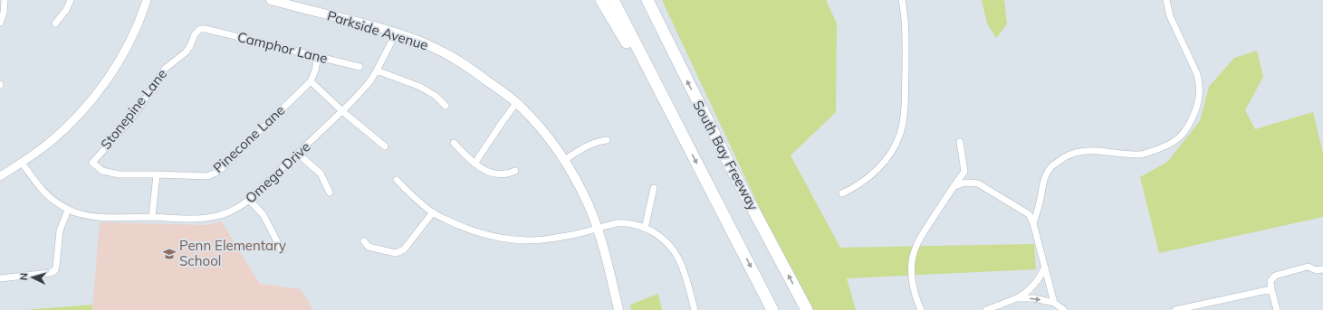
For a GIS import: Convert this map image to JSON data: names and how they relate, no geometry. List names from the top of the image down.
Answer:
{
  "streets": {
    "highway": ["South Bay Freeway"],
    "main road": ["Parkside Avenue"],
    "street": [
      "Camphor Lane",
      "Stonepine Lane",
      "Pinecone Lane",
      "Omega Drive"
    ]
  },
  "crossings": [
    ["Parkside Avenue", "Omega Drive"],
    ["Camphor Lane", "Stonepine Lane"],
    ["Camphor Lane", "Pinecone Lane"],
    ["Stonepine Lane", "Pinecone Lane"]
  ],
  "places": {
    "school or university": ["Penn Elementary School"]
  },
  "north": "left"
}
